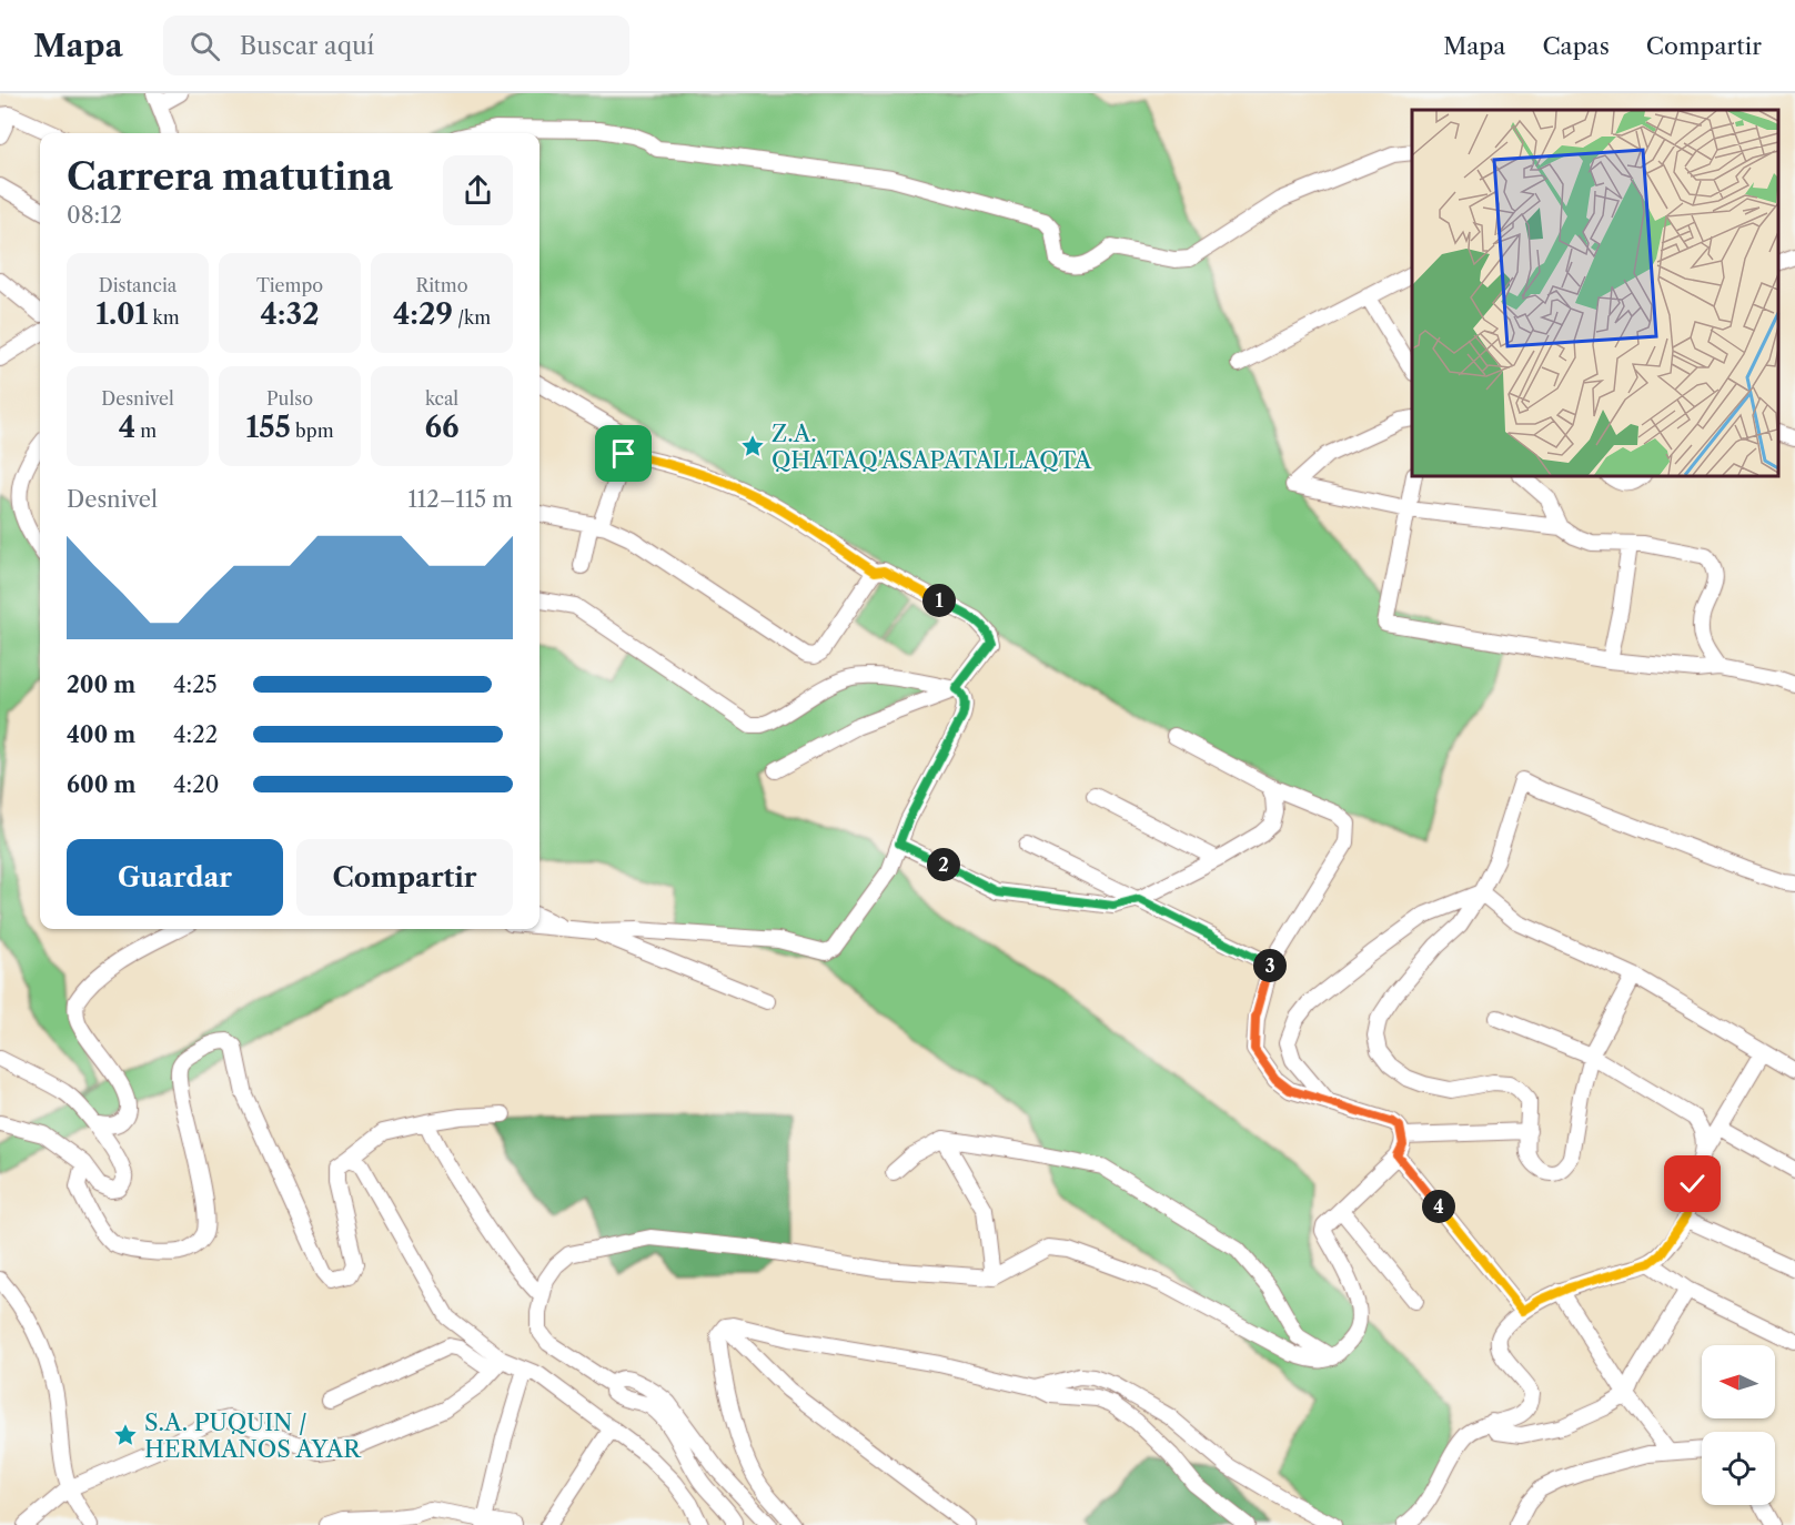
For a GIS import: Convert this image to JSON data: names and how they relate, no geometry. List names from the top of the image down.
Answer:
{
  "places": {
    "place": ["Z.A. QHATAQ'ASAPATALLAQTA", "S.A. PUQUIN / HERMANOS AYAR"]
  },
  "north": "left",
  "page": {
    "header": "Mapa",
    "search": "Buscar aquí",
    "nav": ["Mapa", "Capas", "Compartir"],
    "heading": ["Carrera matutina", "08:12"],
    "stats": [
      ["Distancia", "1.01 km"],
      ["Tiempo", "4:32"],
      ["Ritmo", "4:29 /km"],
      ["Desnivel", "4 m"],
      ["Pulso", "155 bpm"],
      ["kcal", "66"]
    ],
    "chart": ["Desnivel", "112–115 m"],
    "pins": [
      "1",
      "2",
      "3",
      "4"
    ],
    "list": [
      {
        "name": "200 m",
        "note": "4:25"
      },
      {
        "name": "400 m",
        "note": "4:22"
      },
      {
        "name": "600 m",
        "note": "4:20"
      }
    ],
    "buttons": ["Guardar", "Compartir"]
  }
}
